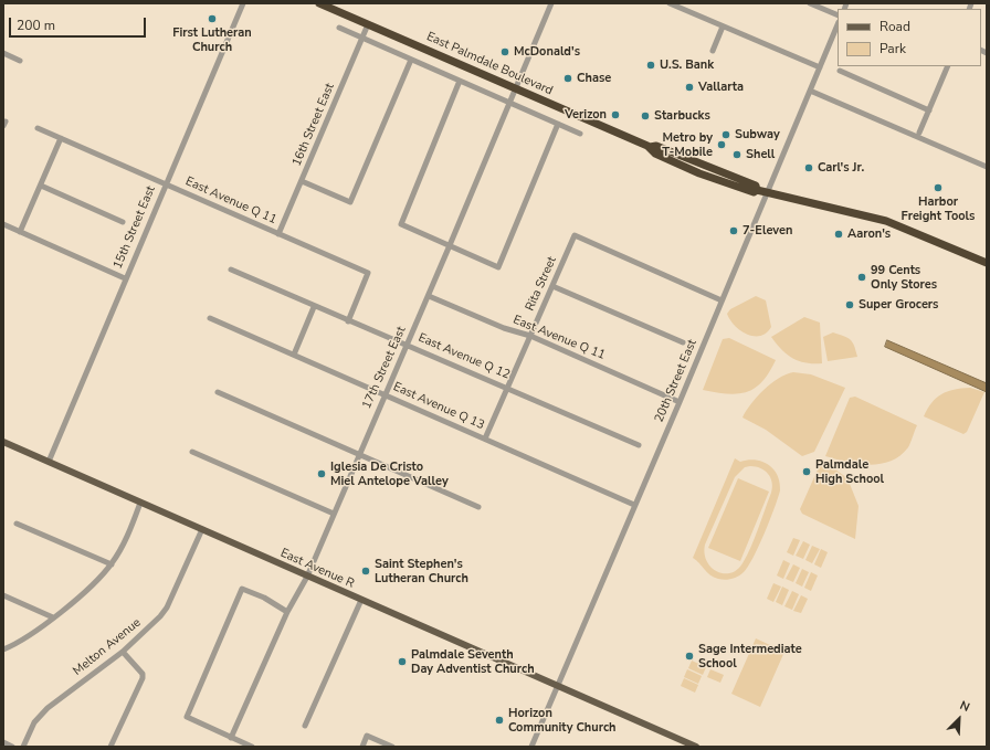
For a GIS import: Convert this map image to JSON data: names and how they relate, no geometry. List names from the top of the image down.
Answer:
{
  "streets": {
    "highway": ["East Palmdale Boulevard"],
    "main road": ["East Avenue R"],
    "street": [
      "16th Street East",
      "East Avenue Q 11",
      "15th Street East",
      "Rita Street",
      "East Avenue Q 12",
      "17th Street East",
      "20th Street East",
      "East Avenue Q 13",
      "Melton Avenue"
    ]
  },
  "crossings": [
    ["East Palmdale Boulevard", "16th Street East"],
    ["East Palmdale Boulevard", "17th Street East"],
    ["East Palmdale Boulevard", "20th Street East"],
    ["16th Street East", "East Avenue Q 11"],
    ["East Avenue Q 11", "15th Street East"],
    ["East Avenue Q 11", "Rita Street"],
    ["East Avenue Q 11", "East Avenue Q 12"],
    ["East Avenue Q 11", "17th Street East"],
    ["East Avenue Q 11", "20th Street East"],
    ["15th Street East", "East Avenue R"],
    ["Rita Street", "East Avenue Q 12"],
    ["Rita Street", "20th Street East"],
    ["Rita Street", "East Avenue Q 13"],
    ["East Avenue Q 12", "17th Street East"],
    ["17th Street East", "East Avenue Q 13"],
    ["17th Street East", "East Avenue R"],
    ["20th Street East", "East Avenue Q 13"],
    ["20th Street East", "East Avenue R"],
    ["East Avenue R", "Melton Avenue"]
  ],
  "places": [
    "First Lutheran Church",
    "McDonald's",
    "U.S. Bank",
    "Chase",
    "Vallarta",
    "Verizon",
    "Starbucks",
    "Subway",
    "Metro by T-Mobile",
    "Shell",
    "Carl's Jr.",
    "Harbor Freight Tools",
    "7-Eleven",
    "Aaron's",
    "99 Cents Only Stores",
    "Super Grocers",
    "Palmdale High School",
    "Iglesia De Cristo Miel Antelope Valley",
    "Saint Stephen's Lutheran Church",
    "Sage Intermediate School",
    "Palmdale Seventh Day Adventist Church",
    "Horizon Community Church"
  ],
  "legend": ["Road", "Park"],
  "scale_bar": "200 m",
  "north": "top right"
}
